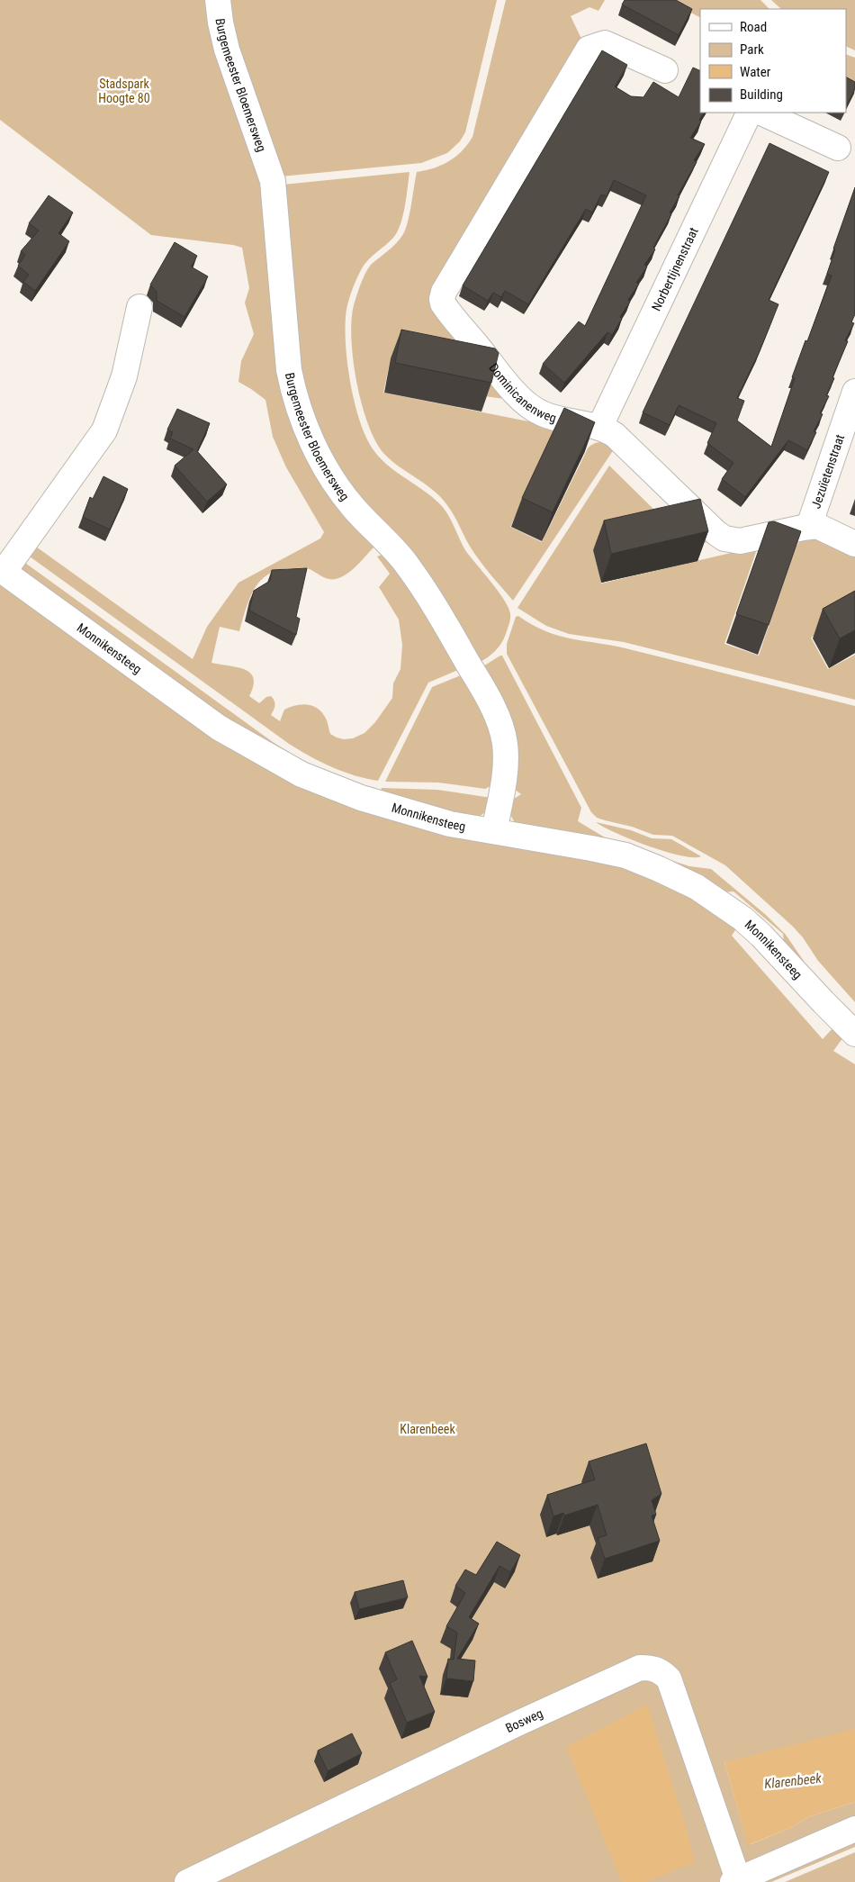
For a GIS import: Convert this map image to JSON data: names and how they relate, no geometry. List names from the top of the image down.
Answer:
{
  "streets": {
    "street": [
      "Burgemeester Bloemersweg",
      "Norbertijnenstraat",
      "Dominicanenweg",
      "Jezuïetenstraat",
      "Monnikensteeg",
      "Bosweg"
    ]
  },
  "crossings": [
    ["Burgemeester Bloemersweg", "Monnikensteeg"],
    ["Norbertijnenstraat", "Dominicanenweg"],
    ["Dominicanenweg", "Jezuïetenstraat"]
  ],
  "water": ["Klarenbeek"],
  "parks": ["Stadspark Hoogte 80", "Klarenbeek"],
  "legend": [
    "Road",
    "Park",
    "Water",
    "Building"
  ]
}
